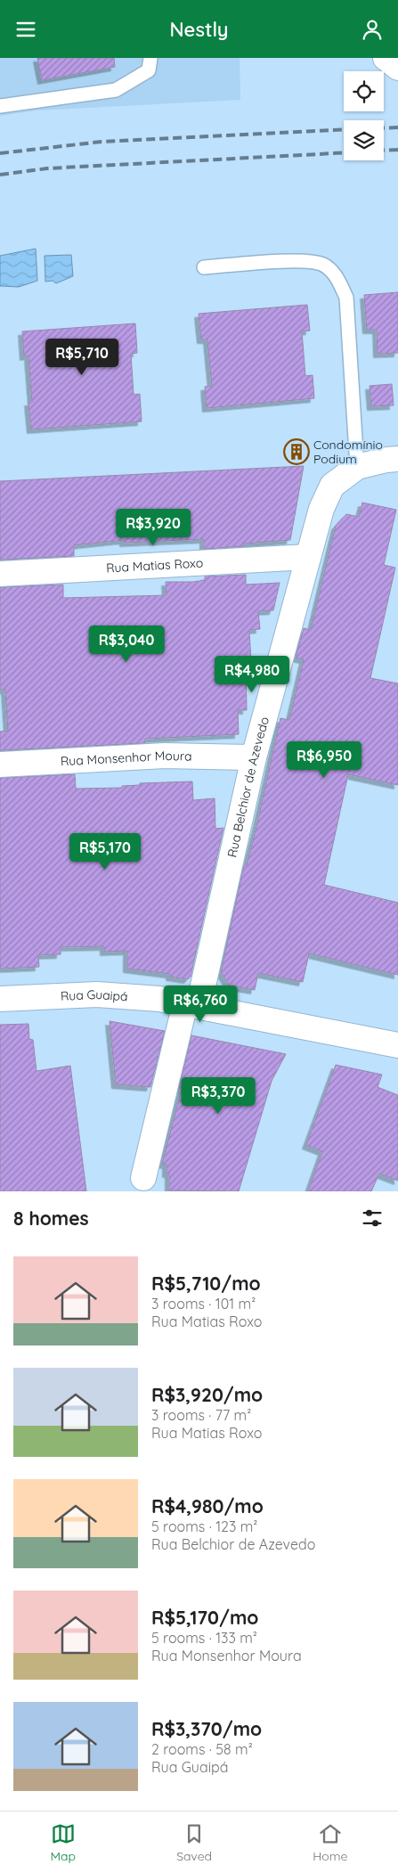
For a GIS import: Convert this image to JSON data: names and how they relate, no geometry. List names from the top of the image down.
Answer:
{
  "streets": {
    "street": [
      "Rua Matias Roxo",
      "Rua Monsenhor Moura",
      "Rua Belchior de Azevedo",
      "Rua Guaipá"
    ]
  },
  "crossings": [
    ["Rua Matias Roxo", "Rua Belchior de Azevedo"],
    ["Rua Monsenhor Moura", "Rua Belchior de Azevedo"],
    ["Rua Belchior de Azevedo", "Rua Guaipá"]
  ],
  "places": {
    "building": ["Condomínio Podium"]
  },
  "page": {
    "header": "Nestly",
    "price": [
      "R$5,710",
      "R$3,920",
      "R$3,040",
      "R$4,980",
      "R$6,950",
      "R$5,170",
      "R$6,760",
      "R$3,370"
    ],
    "heading": "8 homes",
    "list": [
      {
        "name": "R$5,710/mo",
        "note": "3 rooms · 101 m² · Rua Matias Roxo"
      },
      {
        "name": "R$3,920/mo",
        "note": "3 rooms · 77 m² · Rua Matias Roxo"
      },
      {
        "name": "R$4,980/mo",
        "note": "5 rooms · 123 m² · Rua Belchior de Azevedo"
      },
      {
        "name": "R$5,170/mo",
        "note": "5 rooms · 133 m² · Rua Monsenhor Moura"
      },
      {
        "name": "R$3,370/mo",
        "note": "2 rooms · 58 m² · Rua Guaipá"
      }
    ],
    "tabs": ["Map", "Saved", "Home"]
  }
}
